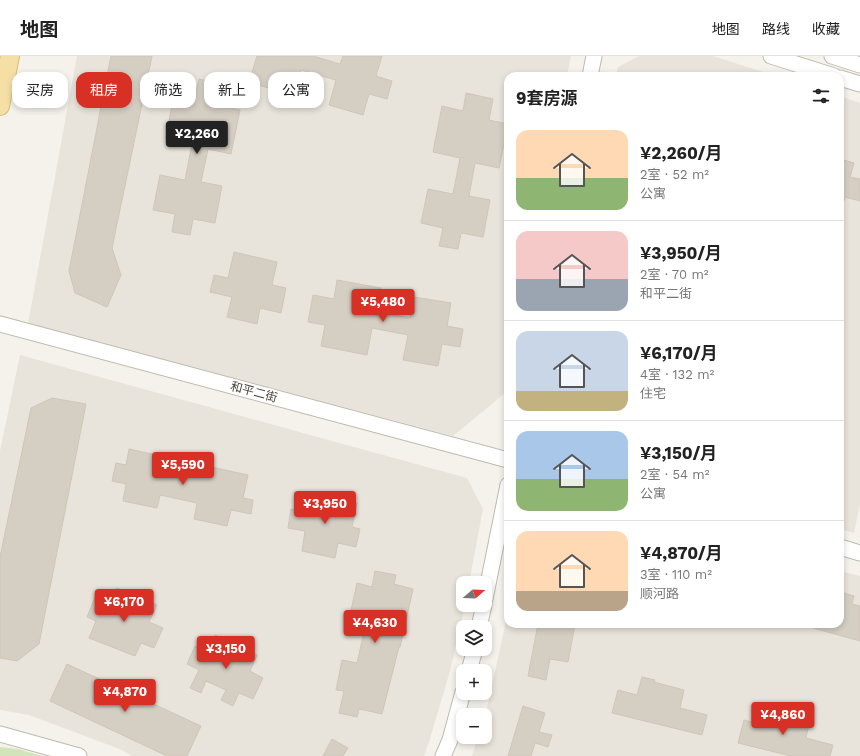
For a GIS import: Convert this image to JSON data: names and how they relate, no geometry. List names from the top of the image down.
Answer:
{
  "streets": {
    "street": ["和平二街"]
  },
  "north": "right",
  "page": {
    "header": "地图",
    "nav": ["地图", "路线", "收藏"],
    "chip": [
      "买房",
      "租房",
      "筛选",
      "新上",
      "公寓"
    ],
    "heading": "9套房源",
    "list": [
      {
        "name": "¥2,260/月",
        "note": "2室 · 52 m² · 公寓"
      },
      {
        "name": "¥3,950/月",
        "note": "2室 · 70 m² · 和平二街"
      },
      {
        "name": "¥6,170/月",
        "note": "4室 · 132 m² · 住宅"
      },
      {
        "name": "¥3,150/月",
        "note": "2室 · 54 m² · 公寓"
      },
      {
        "name": "¥4,870/月",
        "note": "3室 · 110 m² · 顺河路"
      }
    ],
    "price": [
      "¥2,260",
      "¥5,480",
      "¥5,590",
      "¥3,950",
      "¥6,170",
      "¥4,630",
      "¥3,150",
      "¥4,870",
      "¥4,860"
    ],
    "map_buttons": ["+", "−"]
  }
}
